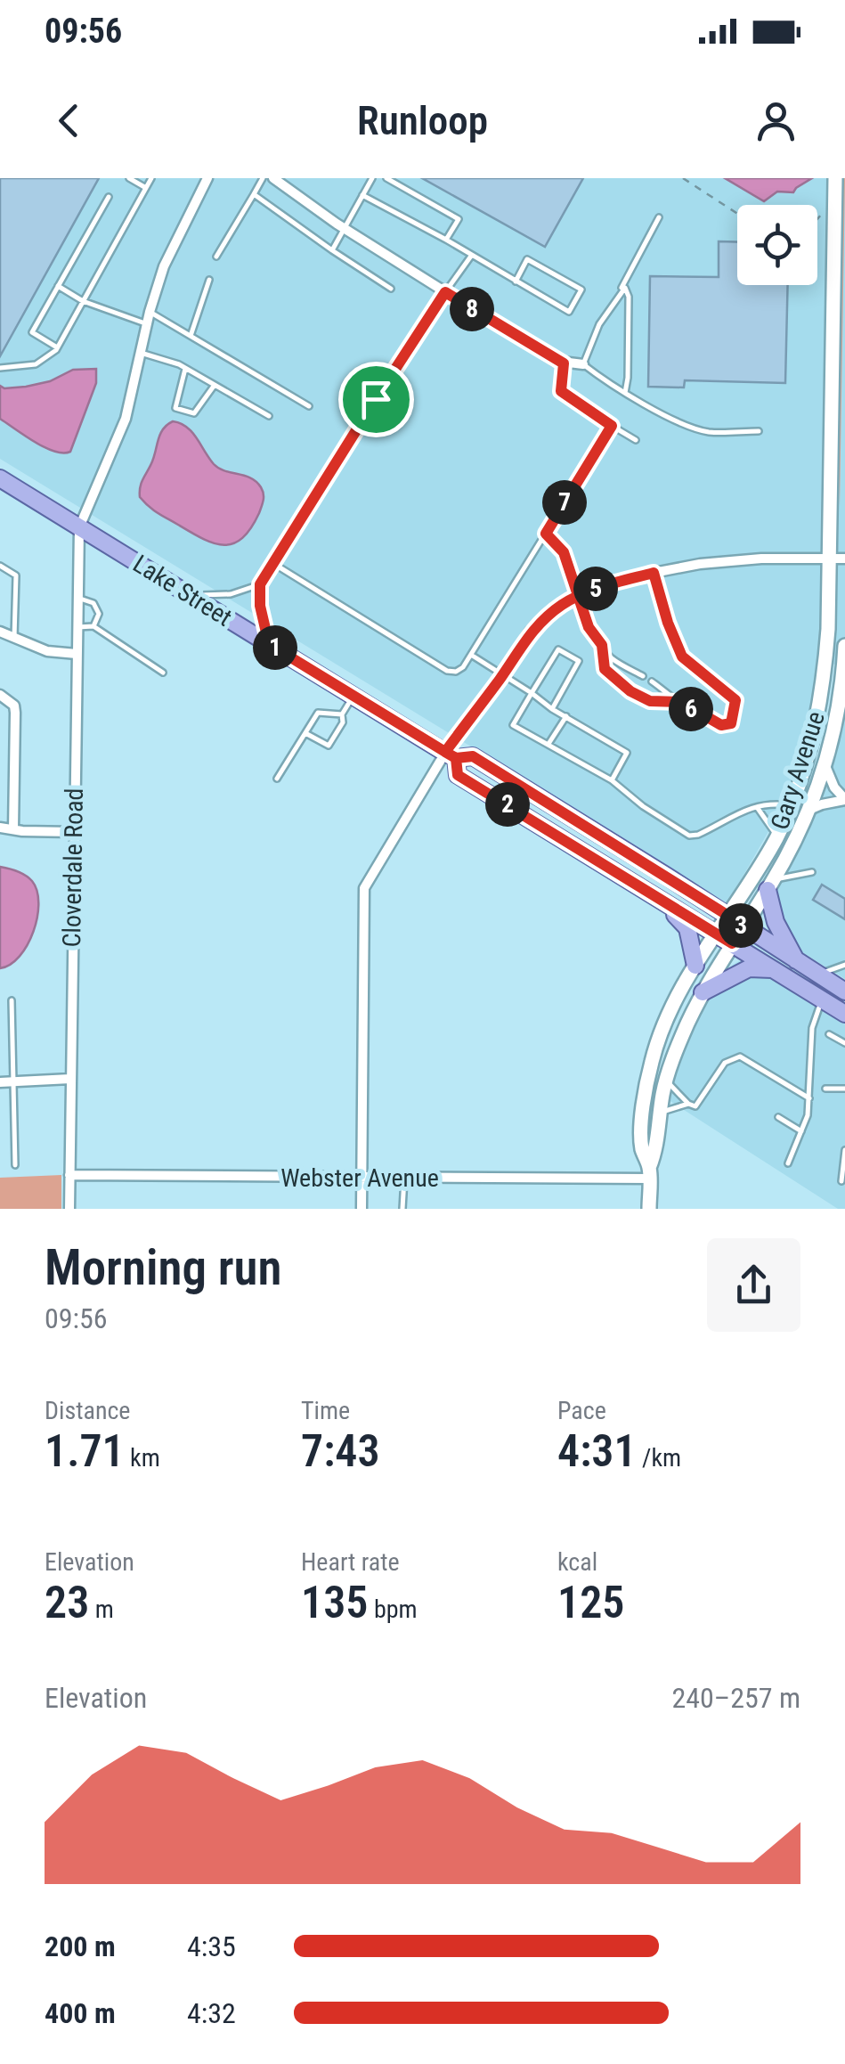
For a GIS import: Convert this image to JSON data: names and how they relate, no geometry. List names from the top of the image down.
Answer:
{
  "streets": {
    "main road": ["Lake Street", "Gary Avenue"],
    "street": ["Cloverdale Road", "Webster Avenue"]
  },
  "crossings": [
    ["Lake Street", "Gary Avenue"],
    ["Lake Street", "Cloverdale Road"],
    ["Gary Avenue", "Webster Avenue"],
    ["Cloverdale Road", "Webster Avenue"]
  ],
  "page": {
    "status": "09:56",
    "header": "Runloop",
    "pins": [
      "8",
      "7",
      "5",
      "1",
      "6",
      "2",
      "3"
    ],
    "heading": ["Morning run", "09:56"],
    "stats": [
      ["Distance", "1.71 km"],
      ["Time", "7:43"],
      ["Pace", "4:31 /km"],
      ["Elevation", "23 m"],
      ["Heart rate", "135 bpm"],
      ["kcal", "125"]
    ],
    "chart": ["Elevation", "240–257 m"],
    "list": [
      {
        "name": "200 m",
        "note": "4:35"
      },
      {
        "name": "400 m",
        "note": "4:32"
      }
    ]
  }
}
